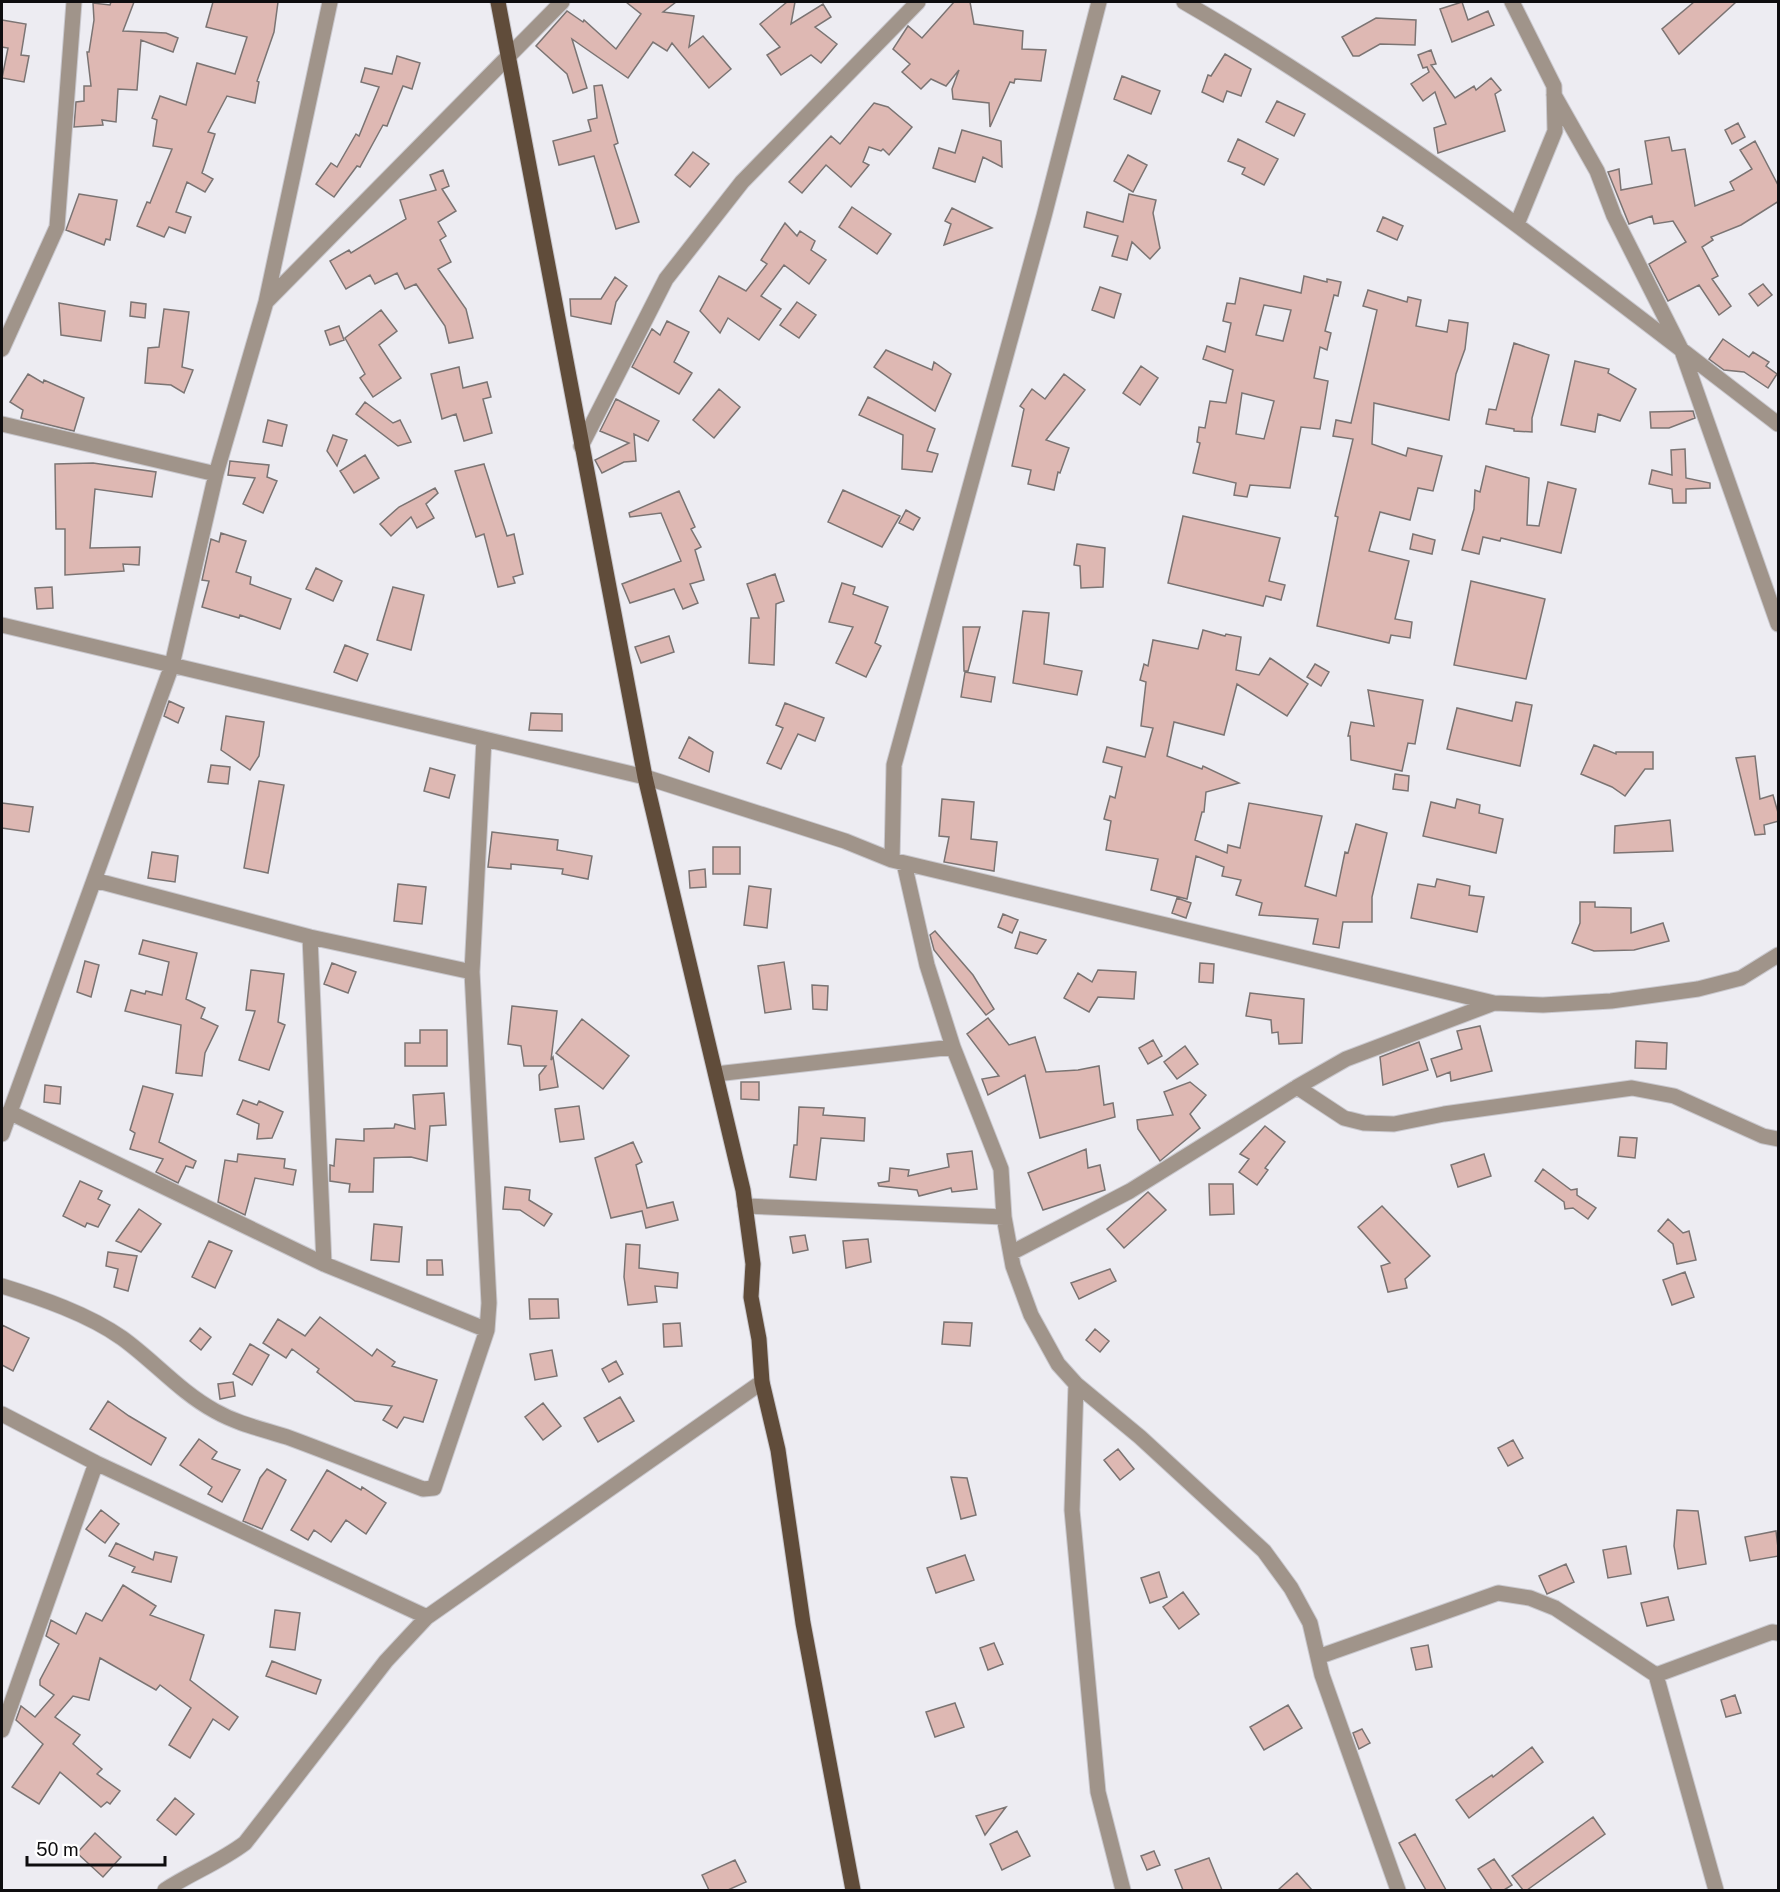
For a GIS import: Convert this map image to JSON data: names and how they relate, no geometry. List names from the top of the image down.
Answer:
{
  "scale_bar": "50 m"
}
